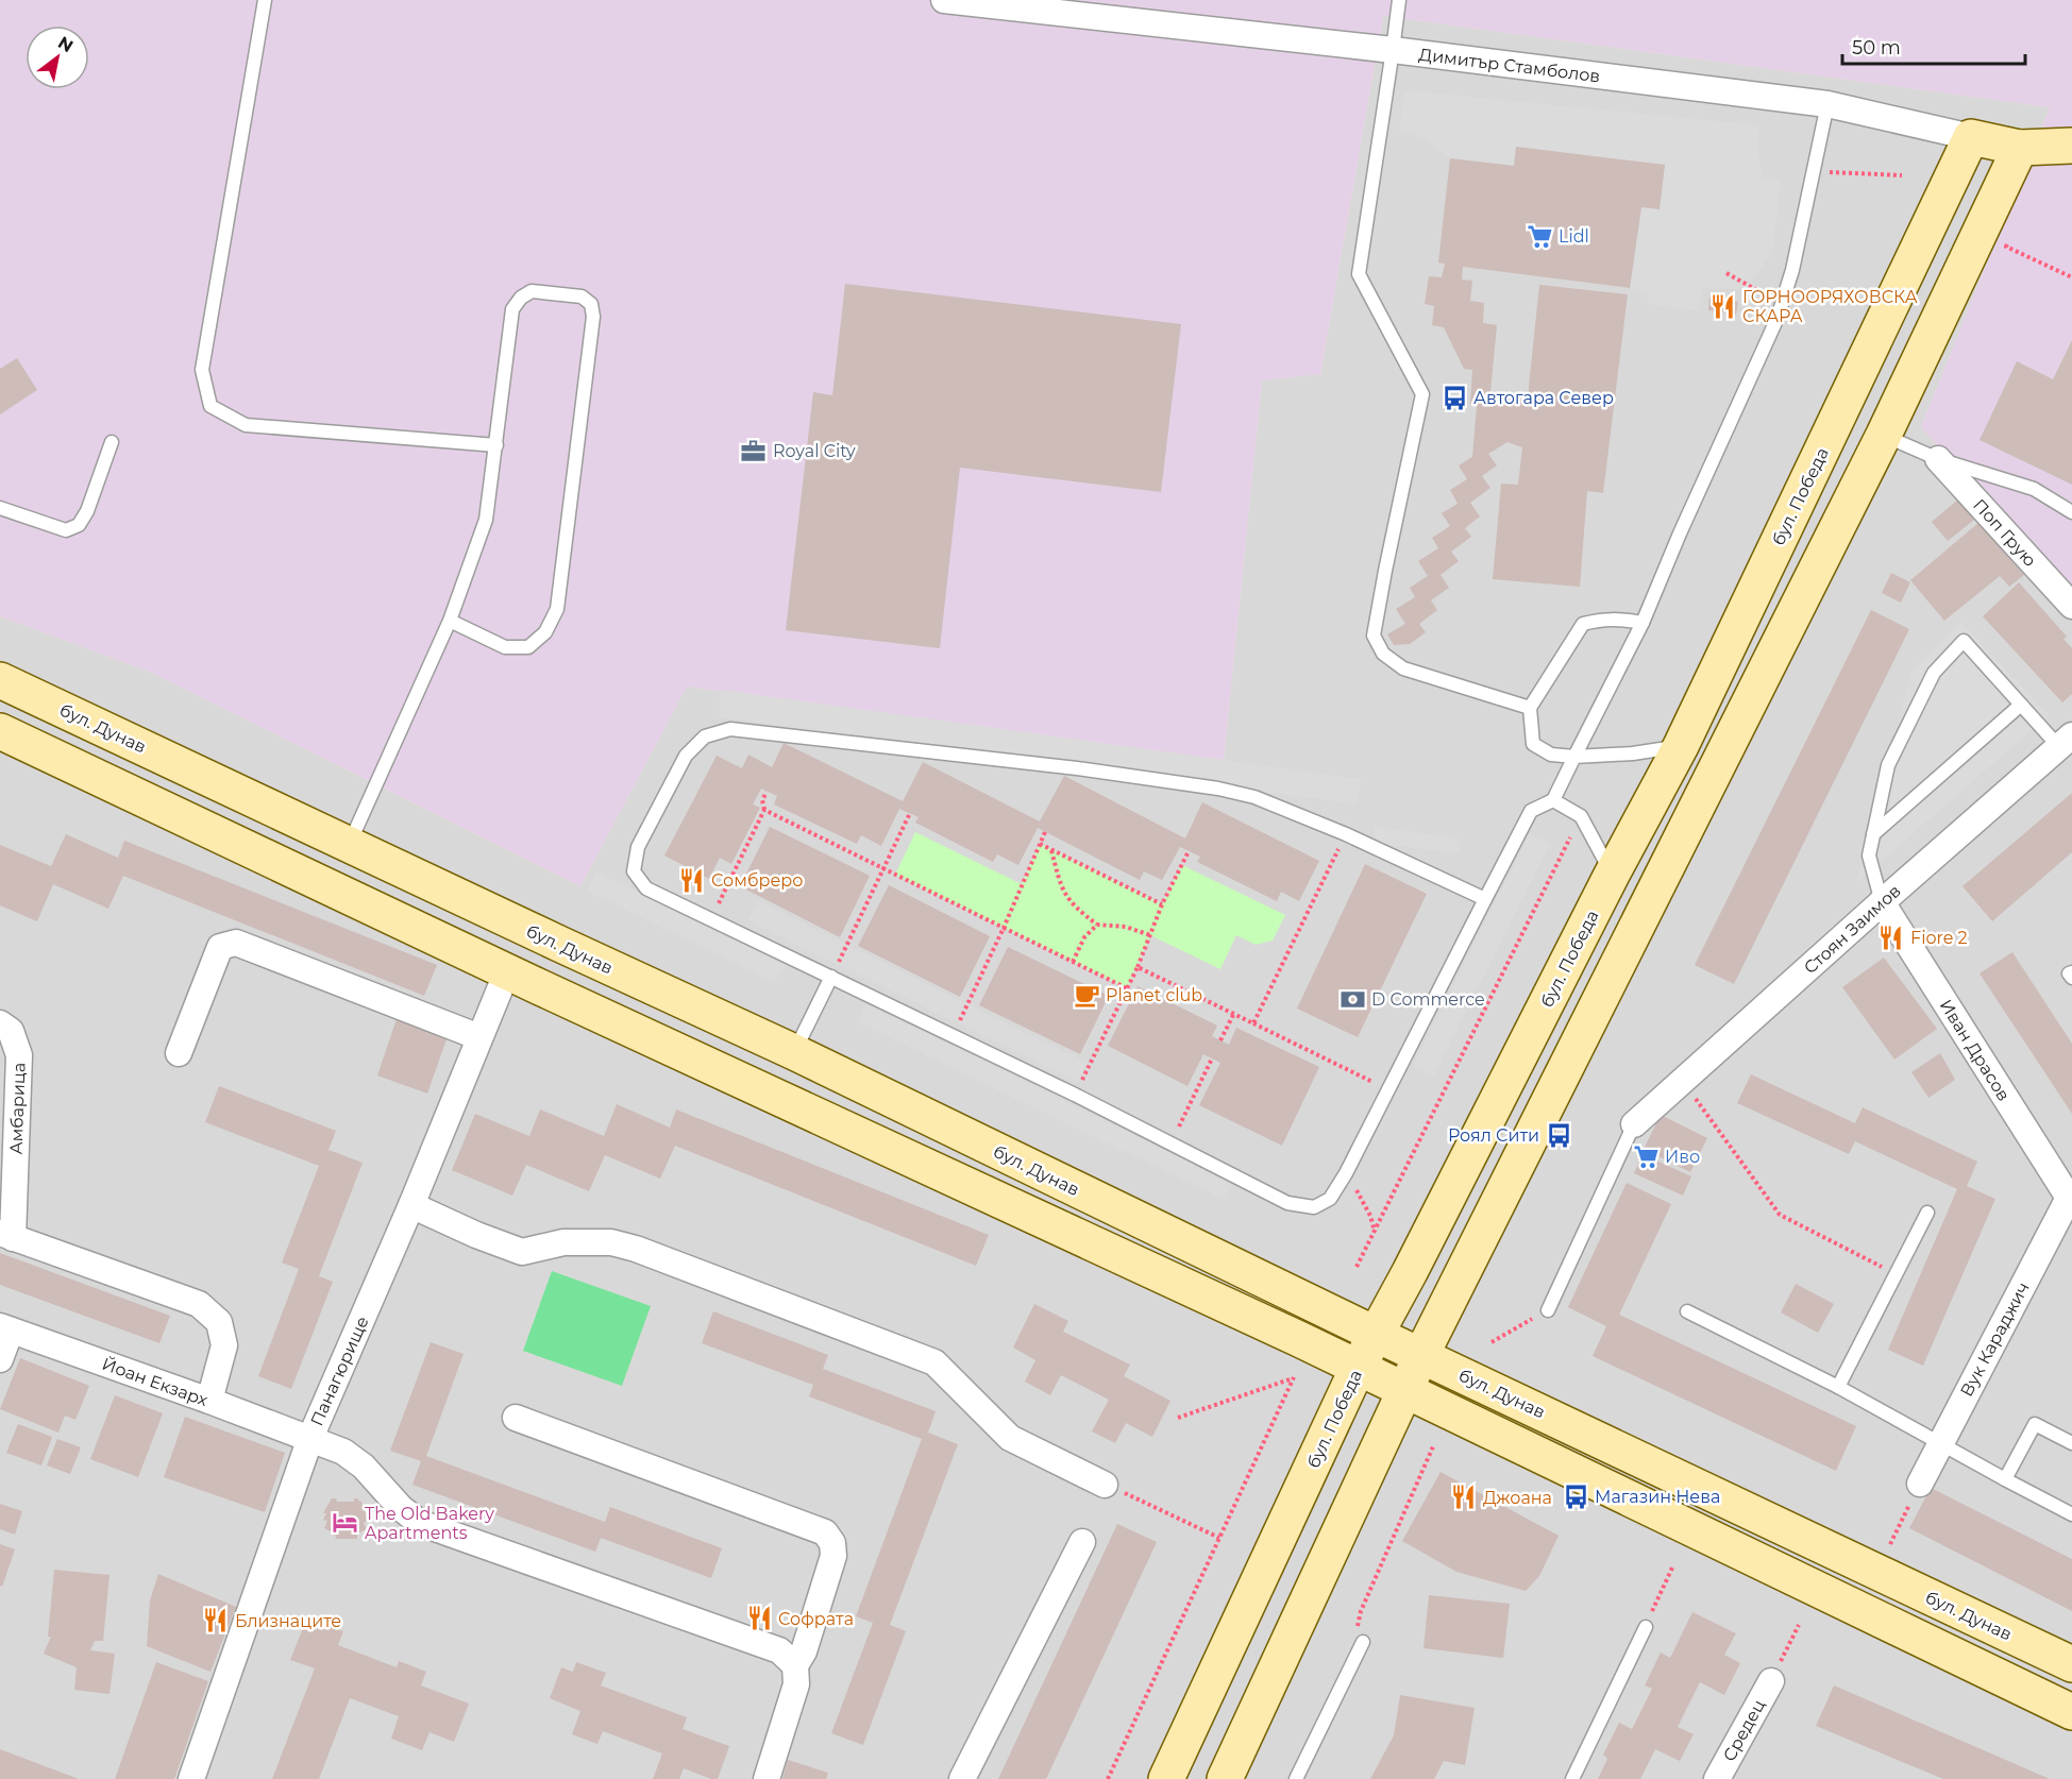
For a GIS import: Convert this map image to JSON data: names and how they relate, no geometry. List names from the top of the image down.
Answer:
{
  "streets": {
    "main road": ["Димитър Стамболов", "бул. Победа", "бул. Дунав"],
    "street": [
      "Поп Грую",
      "Стоян Заимов",
      "Иван Драсов",
      "Амбарица",
      "Вук Караджич",
      "Панагюрище",
      "Йоан Екзарх",
      "Средец"
    ]
  },
  "crossings": [
    ["Димитър Стамболов", "бул. Победа"],
    ["бул. Победа", "бул. Дунав"],
    ["Стоян Заимов", "Иван Драсов"],
    ["Иван Драсов", "Вук Караджич"],
    ["Панагюрище", "Йоан Екзарх"]
  ],
  "places": {
    "supermarket": ["Lidl", "Иво"],
    "restaurant": [
      "ГОРНООРЯХОВСКА СКАРА",
      "Сомбреро",
      "Fiore 2",
      "Джоана",
      "Софрата",
      "Близнаците"
    ],
    "bus stop": ["Автогара Север", "Роял Сити", "Магазин Нева"],
    "office": ["Royal City"],
    "cafe": ["Planet club"],
    "bank": ["D Commerce"],
    "hotel": ["The Old Bakery Apartments"]
  },
  "scale_bar": "50 m",
  "north": "top right"
}
